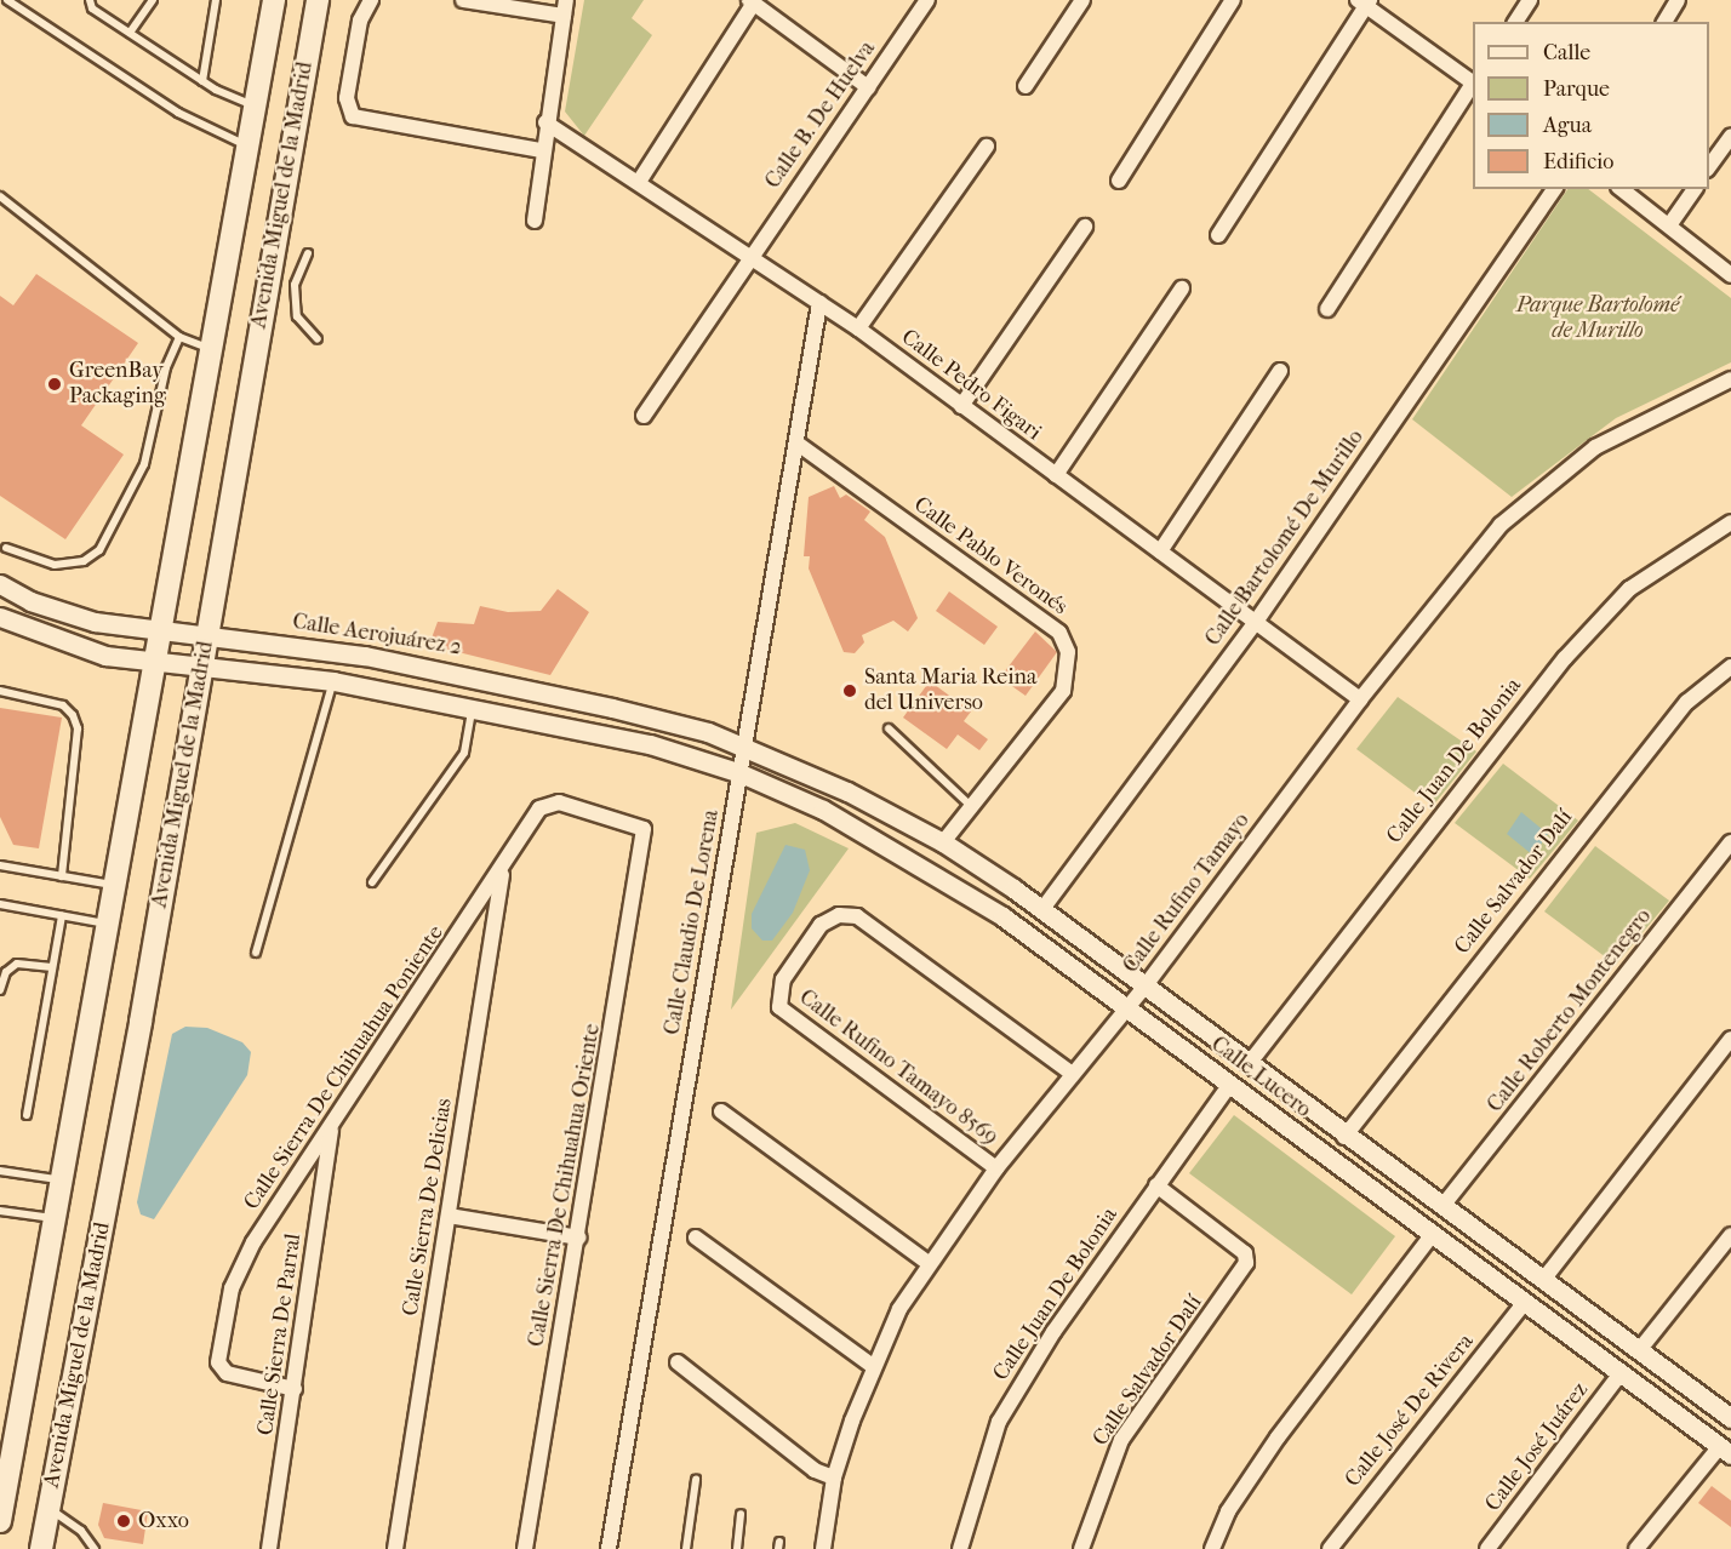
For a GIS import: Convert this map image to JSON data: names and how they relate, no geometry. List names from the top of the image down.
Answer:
{
  "streets": {
    "main road": ["Avenida Miguel de la Madrid"],
    "street": [
      "Calle B. De Huelva",
      "Calle Pedro Figari",
      "Calle Bartolomé De Murillo",
      "Calle Pablo Veronés",
      "Calle Aerojuárez 2",
      "Calle Juan De Bolonia",
      "Calle Salvador Dalí",
      "Calle Rufino Tamayo",
      "Calle Claudio De Lorena",
      "Calle Roberto Montenegro",
      "Calle Sierra De Chihuahua Poniente",
      "Calle Rufino Tamayo 8569",
      "Calle Lucero",
      "Calle Sierra De Chihuahua Oriente",
      "Calle Sierra De Delicias",
      "Calle Sierra De Parral",
      "Calle José De Rivera",
      "Calle José Juárez"
    ]
  },
  "crossings": [
    ["Calle B. De Huelva", "Calle Pedro Figari"],
    ["Avenida Miguel de la Madrid", "Calle Aerojuárez 2"],
    ["Calle Pedro Figari", "Calle Bartolomé De Murillo"],
    ["Calle Pedro Figari", "Calle Rufino Tamayo"],
    ["Calle Pedro Figari", "Calle Claudio De Lorena"],
    ["Calle Bartolomé De Murillo", "Calle Lucero"],
    ["Calle Pablo Veronés", "Calle Claudio De Lorena"],
    ["Calle Pablo Veronés", "Calle Lucero"],
    ["Calle Aerojuárez 2", "Calle Claudio De Lorena"],
    ["Calle Aerojuárez 2", "Calle Lucero"],
    ["Calle Juan De Bolonia", "Calle Salvador Dalí"],
    ["Calle Juan De Bolonia", "Calle Lucero"],
    ["Calle Salvador Dalí", "Calle Lucero"],
    ["Calle Rufino Tamayo", "Calle Rufino Tamayo 8569"],
    ["Calle Rufino Tamayo", "Calle Lucero"],
    ["Calle Claudio De Lorena", "Calle Lucero"],
    ["Calle Roberto Montenegro", "Calle Lucero"],
    ["Calle Sierra De Chihuahua Poniente", "Calle Sierra De Chihuahua Oriente"],
    ["Calle Sierra De Chihuahua Poniente", "Calle Sierra De Delicias"],
    ["Calle Sierra De Chihuahua Poniente", "Calle Sierra De Parral"],
    ["Calle Lucero", "Calle José De Rivera"],
    ["Calle Lucero", "Calle José Juárez"]
  ],
  "parks": ["Parque Bartolomé de Murillo"],
  "places": ["GreenBay Packaging", "Santa Maria Reina del Universo", "Oxxo"],
  "legend": [
    "Calle",
    "Parque",
    "Agua",
    "Edificio"
  ]
}
